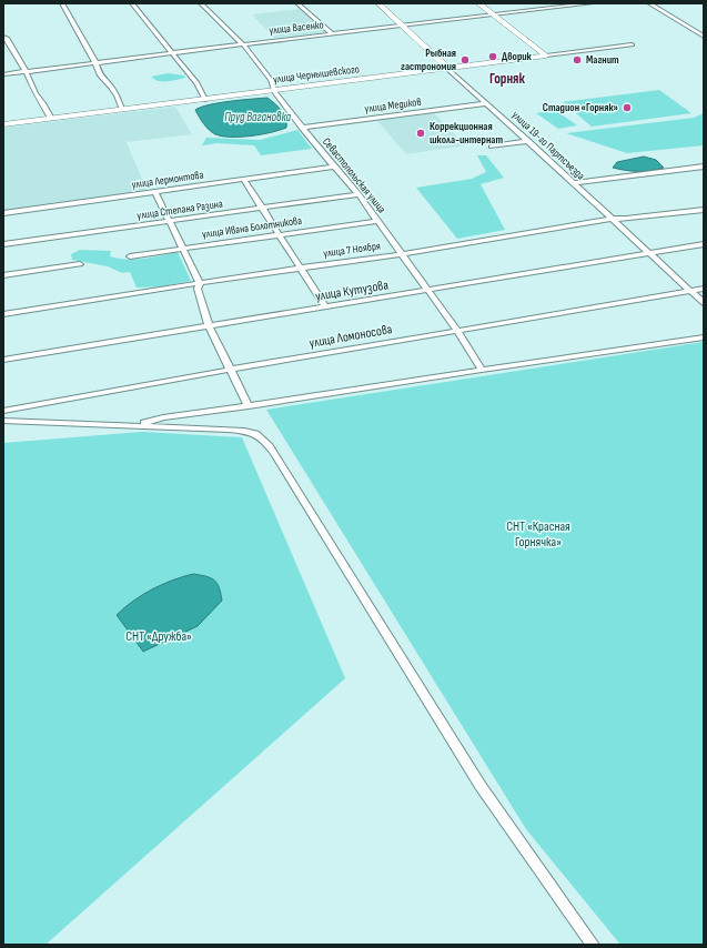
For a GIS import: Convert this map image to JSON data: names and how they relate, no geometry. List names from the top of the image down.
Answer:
{
  "streets": {
    "street": [
      "улица Васенко",
      "улица Чернышевского",
      "улица Медиков",
      "улица 19-го Партсъезда",
      "Севастопольская улица",
      "улица Лермонтова",
      "улица Степана Разина",
      "улица Ивана Болотникова",
      "улица 7 Ноября",
      "улица Кутузова",
      "улица Ломоносова"
    ]
  },
  "crossings": [
    ["улица Васенко", "улица 19-го Партсъезда"],
    ["улица Васенко", "Севастопольская улица"],
    ["улица Чернышевского", "улица 19-го Партсъезда"],
    ["улица Чернышевского", "Севастопольская улица"],
    ["улица Медиков", "улица 19-го Партсъезда"],
    ["улица Медиков", "Севастопольская улица"],
    ["улица 19-го Партсъезда", "улица 7 Ноября"],
    ["улица 19-го Партсъезда", "улица Кутузова"],
    ["улица 19-го Партсъезда", "улица Ломоносова"],
    ["Севастопольская улица", "улица Лермонтова"],
    ["Севастопольская улица", "улица Степана Разина"],
    ["Севастопольская улица", "улица Ивана Болотникова"],
    ["Севастопольская улица", "улица 7 Ноября"],
    ["Севастопольская улица", "улица Кутузова"],
    ["Севастопольская улица", "улица Ломоносова"]
  ],
  "districts": ["Горняк"],
  "water": ["Пруд Вагановка"],
  "parks": ["СНТ «Красная Горнячка»", "СНТ «Дружба»"],
  "places": [
    "Дворик",
    "Рыбная гастрономия",
    "Магнит",
    "Стадион «Горняк»",
    "Коррекционная школа-интернат"
  ]
}
